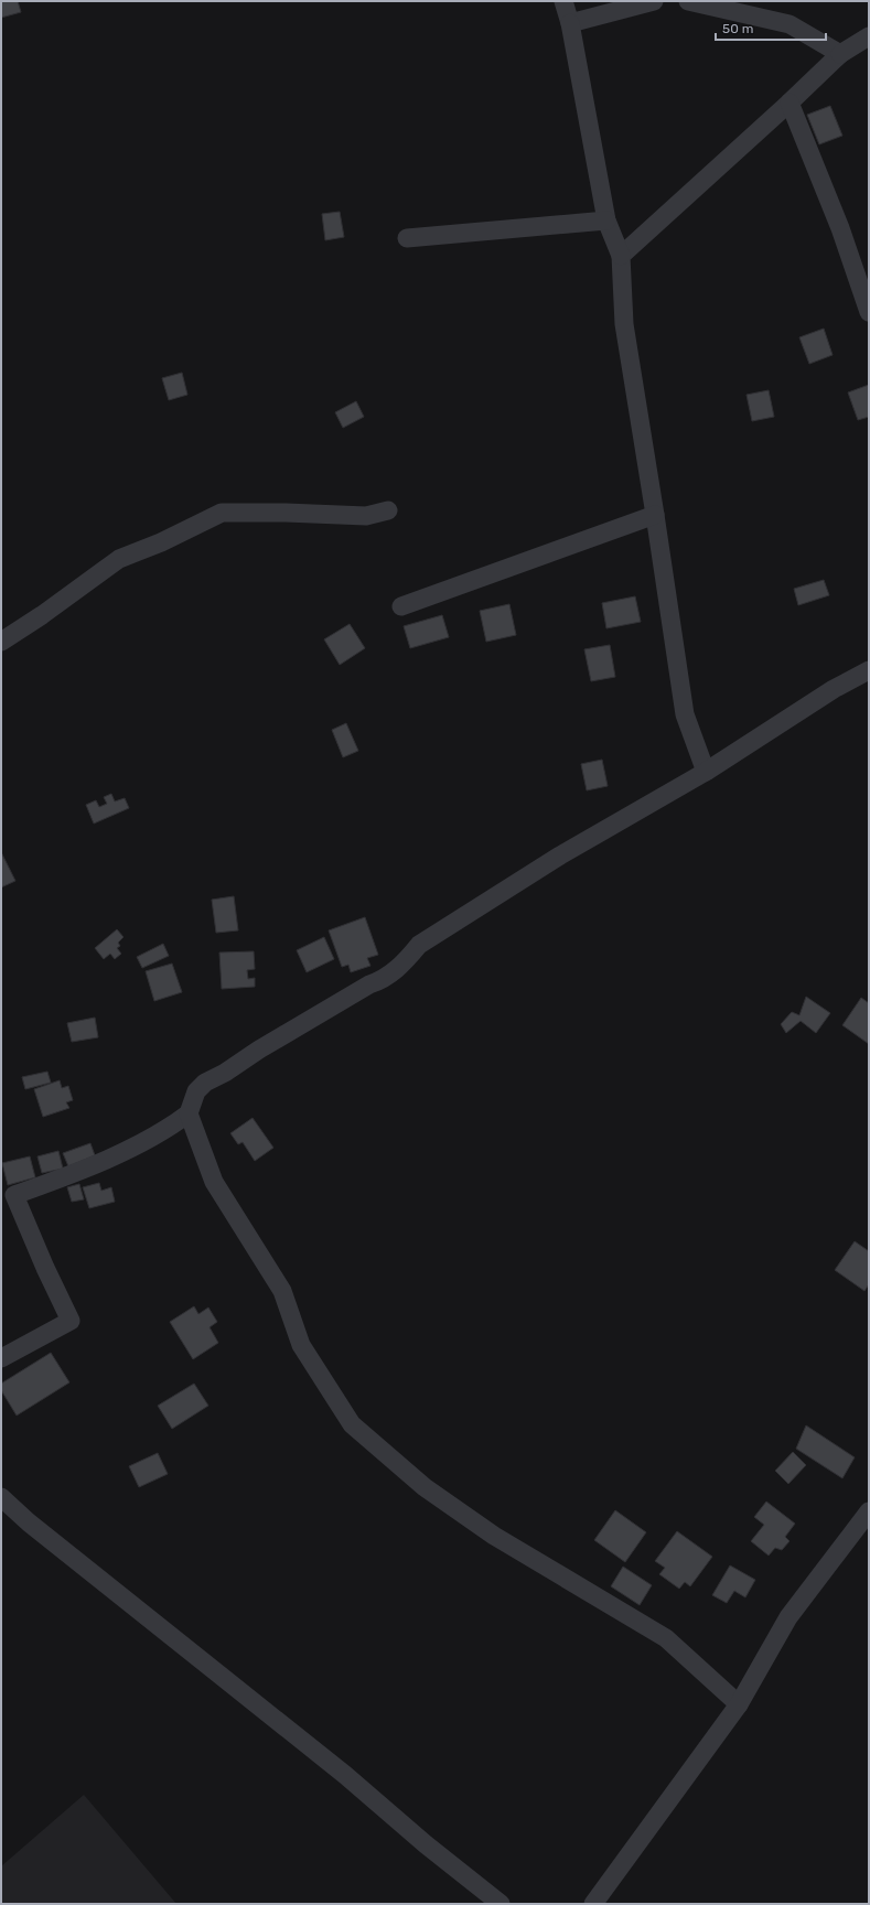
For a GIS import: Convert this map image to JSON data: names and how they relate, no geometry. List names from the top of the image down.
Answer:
{
  "scale_bar": "50 m"
}
